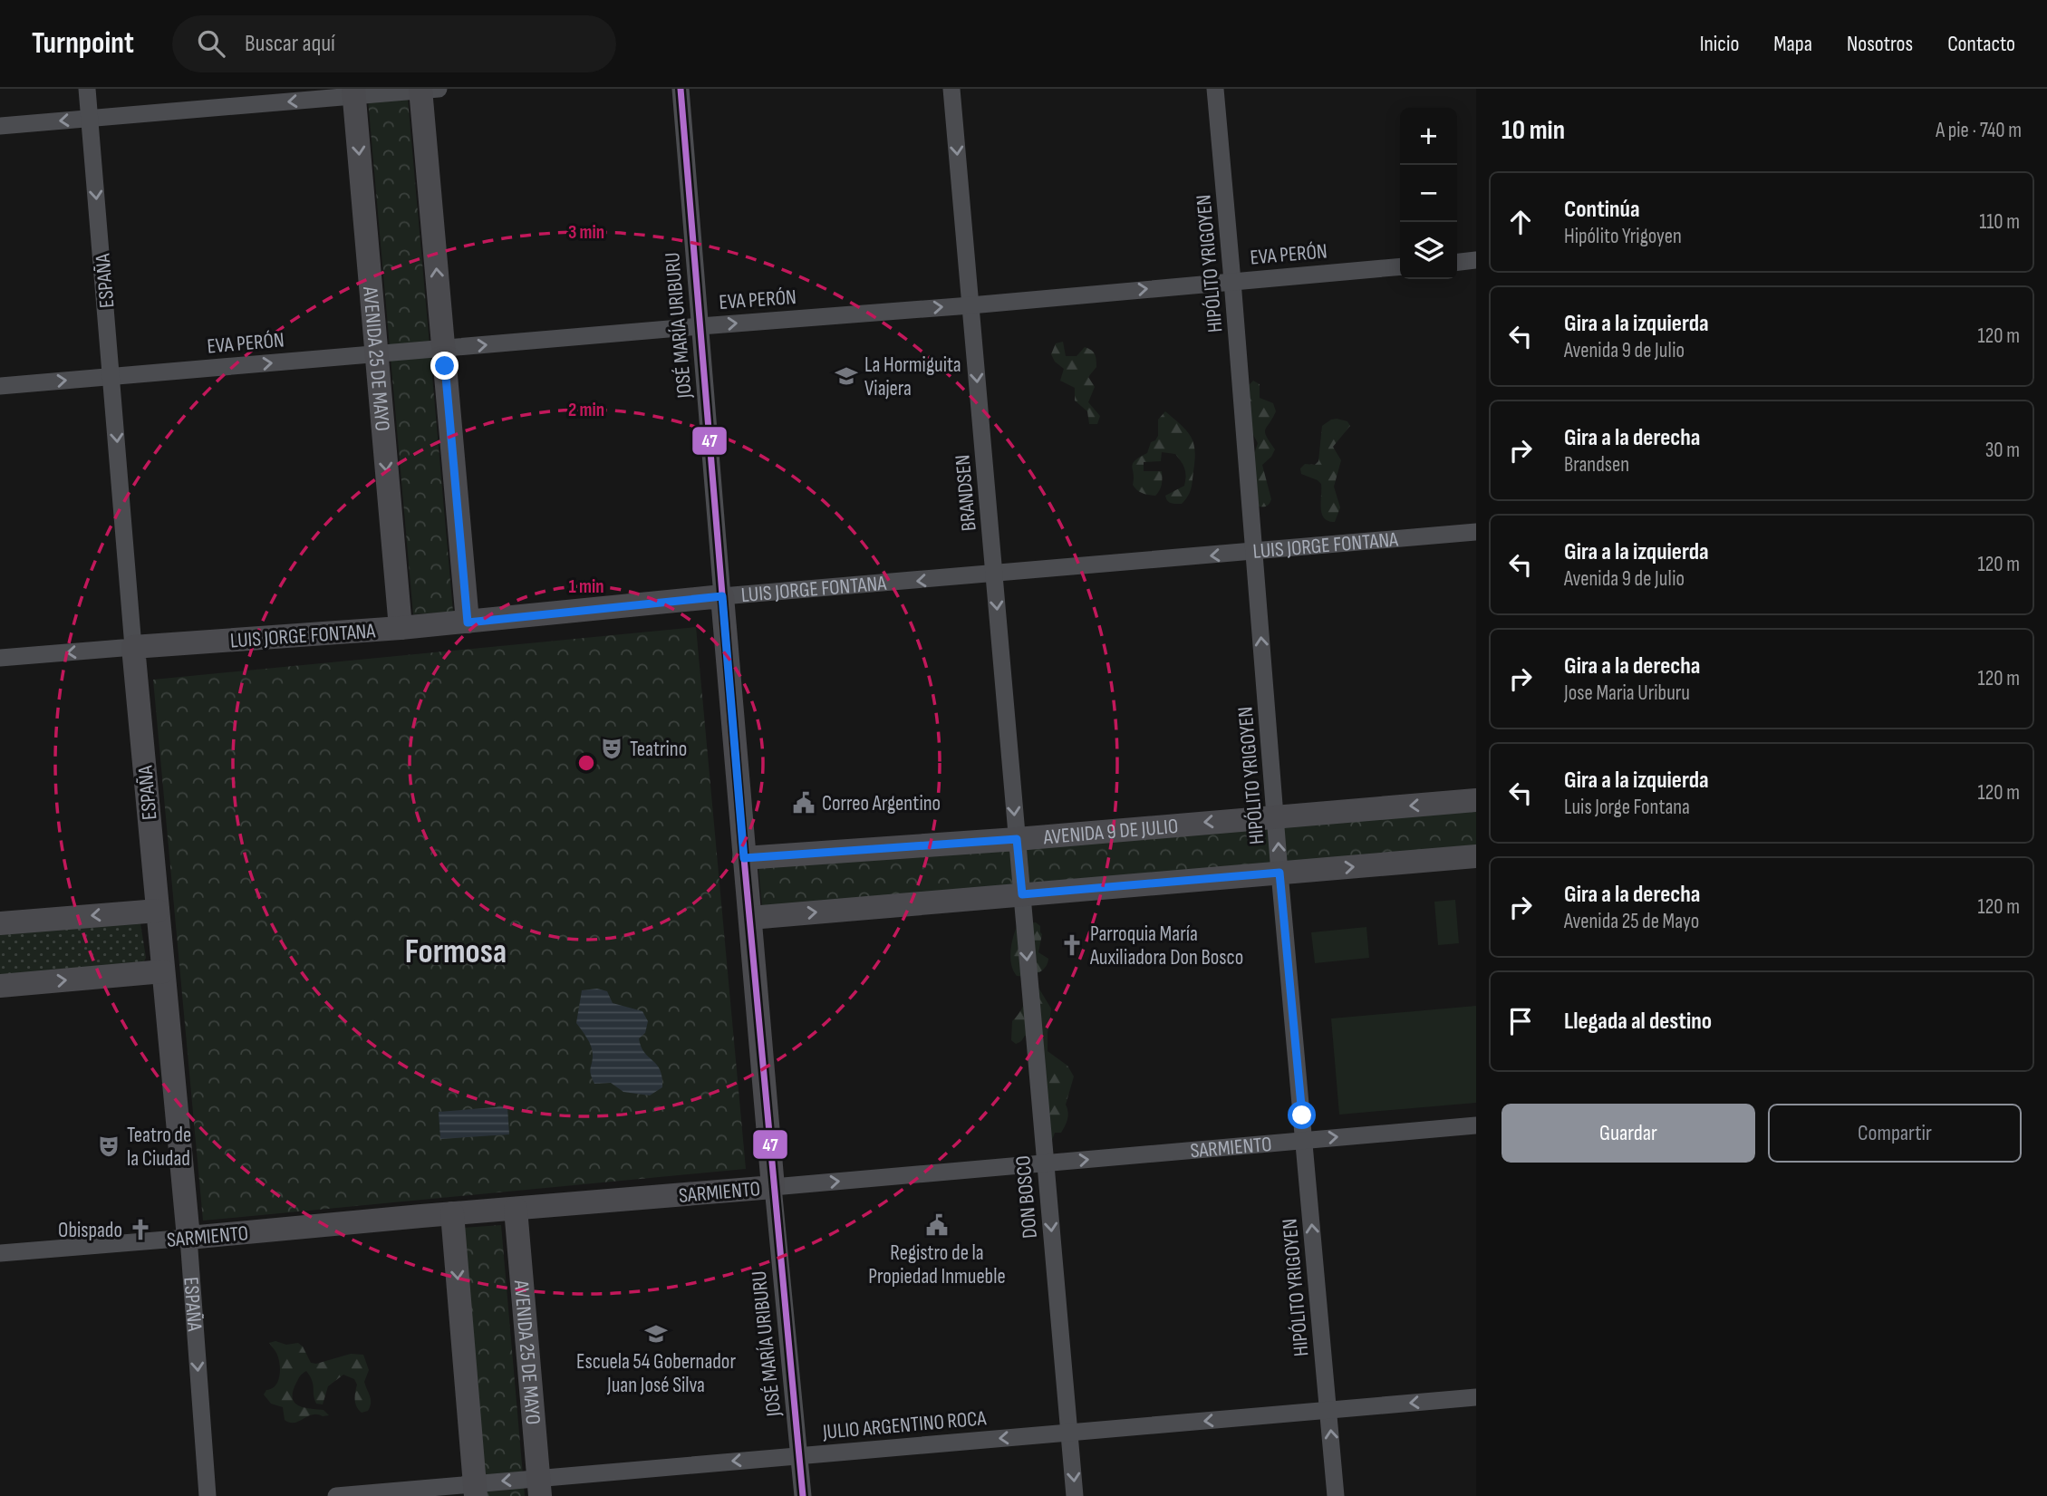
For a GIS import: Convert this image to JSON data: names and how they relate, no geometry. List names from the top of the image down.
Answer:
{
  "streets": {
    "main road": [
      "ESPAÑA",
      "AVENIDA 25 DE MAYO",
      "LUIS JORGE FONTANA",
      "AVENIDA 9 DE JULIO",
      "SARMIENTO"
    ],
    "street": [
      "EVA PERÓN",
      "HIPÓLITO YRIGOYEN",
      "JOSÉ MARÍA URIBURU",
      "BRANDSEN",
      "DON BOSCO",
      "JULIO ARGENTINO ROCA"
    ]
  },
  "crossings": [
    ["EVA PERÓN", "HIPÓLITO YRIGOYEN"],
    ["EVA PERÓN", "ESPAÑA"],
    ["EVA PERÓN", "JOSÉ MARÍA URIBURU"],
    ["EVA PERÓN", "AVENIDA 25 DE MAYO"],
    ["EVA PERÓN", "BRANDSEN"],
    ["HIPÓLITO YRIGOYEN", "LUIS JORGE FONTANA"],
    ["HIPÓLITO YRIGOYEN", "AVENIDA 9 DE JULIO"],
    ["HIPÓLITO YRIGOYEN", "SARMIENTO"],
    ["HIPÓLITO YRIGOYEN", "JULIO ARGENTINO ROCA"],
    ["ESPAÑA", "LUIS JORGE FONTANA"],
    ["ESPAÑA", "SARMIENTO"],
    ["JOSÉ MARÍA URIBURU", "LUIS JORGE FONTANA"],
    ["JOSÉ MARÍA URIBURU", "SARMIENTO"],
    ["JOSÉ MARÍA URIBURU", "JULIO ARGENTINO ROCA"],
    ["AVENIDA 25 DE MAYO", "LUIS JORGE FONTANA"],
    ["AVENIDA 25 DE MAYO", "SARMIENTO"],
    ["AVENIDA 25 DE MAYO", "JULIO ARGENTINO ROCA"],
    ["BRANDSEN", "LUIS JORGE FONTANA"],
    ["BRANDSEN", "AVENIDA 9 DE JULIO"],
    ["BRANDSEN", "DON BOSCO"],
    ["SARMIENTO", "DON BOSCO"],
    ["DON BOSCO", "JULIO ARGENTINO ROCA"]
  ],
  "one_way": [
    "EVA PERÓN",
    "HIPÓLITO YRIGOYEN",
    "ESPAÑA",
    "BRANDSEN",
    "LUIS JORGE FONTANA",
    "SARMIENTO",
    "DON BOSCO",
    "JULIO ARGENTINO ROCA"
  ],
  "districts": ["Formosa"],
  "places": {
    "school or university": ["La Hormiguita Viajera", "Escuela 54 Gobernador Juan José Silva"],
    "theatre": ["Teatrino", "Teatro de la Ciudad"],
    "public building": ["Correo Argentino", "Registro de la Propiedad Inmueble"],
    "church": ["Parroquia María Auxiliadora Don Bosco", "Obispado"]
  },
  "lines": ["transit line 47"],
  "page": {
    "header": "Turnpoint",
    "search": "Buscar aquí",
    "nav": [
      "Inicio",
      "Mapa",
      "Nosotros",
      "Contacto"
    ],
    "heading": ["10 min", "A pie · 740 m"],
    "map_buttons": ["+", "−"],
    "list": [
      ["Continúa", "Hipólito Yrigoyen", "110 m"],
      ["Gira a la izquierda", "Avenida 9 de Julio", "120 m"],
      ["Gira a la derecha", "Brandsen", "30 m"],
      ["Gira a la izquierda", "Avenida 9 de Julio", "120 m"],
      ["Gira a la derecha", "Jose Maria Uriburu", "120 m"],
      ["Gira a la izquierda", "Luis Jorge Fontana", "120 m"],
      ["Gira a la derecha", "Avenida 25 de Mayo", "120 m"],
      "Llegada al destino"
    ],
    "buttons": ["Guardar", "Compartir"]
  },
  "rings": ["3 min", "2 min", "1 min"]
}
